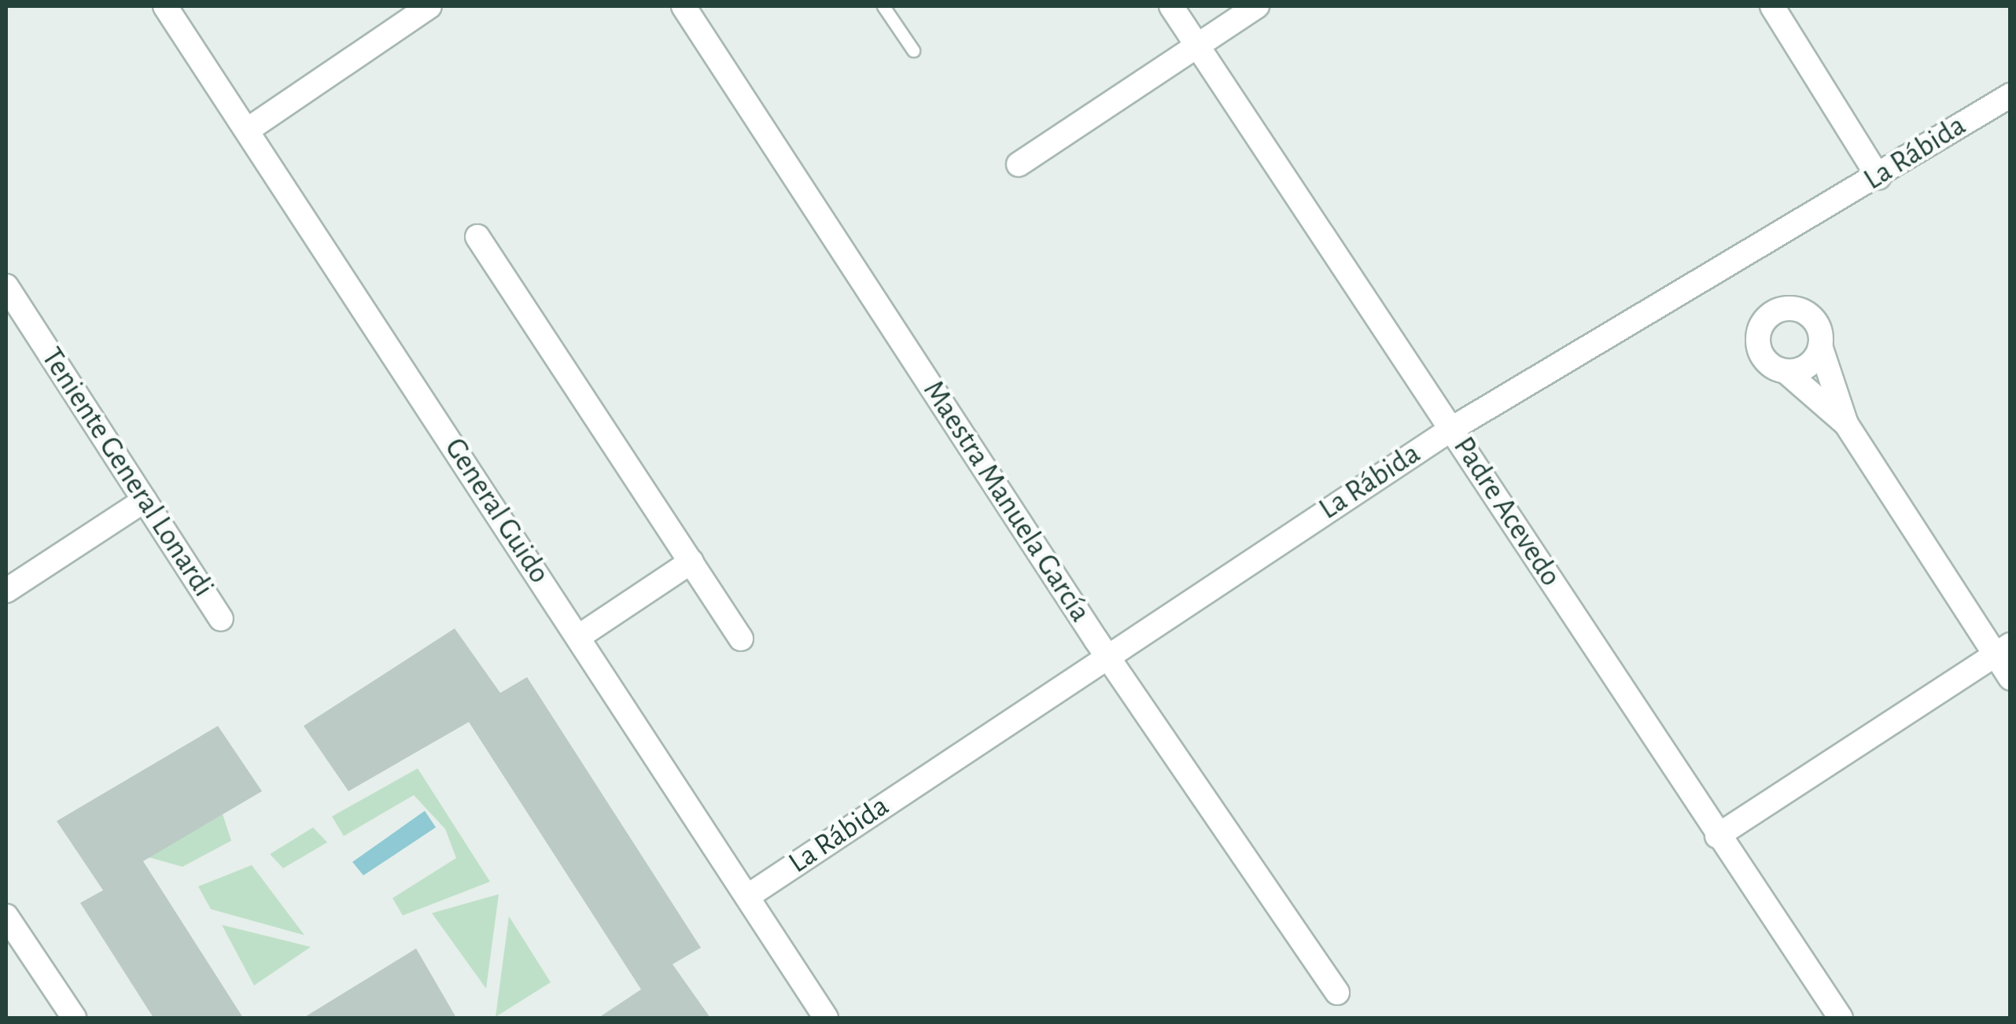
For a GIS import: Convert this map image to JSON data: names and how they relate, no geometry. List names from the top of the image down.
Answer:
{
  "streets": {
    "street": [
      "La Rábida",
      "Teniente General Lonardi",
      "Maestra Manuela García",
      "General Guido",
      "Padre Acevedo"
    ]
  },
  "crossings": [
    ["La Rábida", "Maestra Manuela García"],
    ["La Rábida", "General Guido"],
    ["La Rábida", "Padre Acevedo"]
  ]
}
